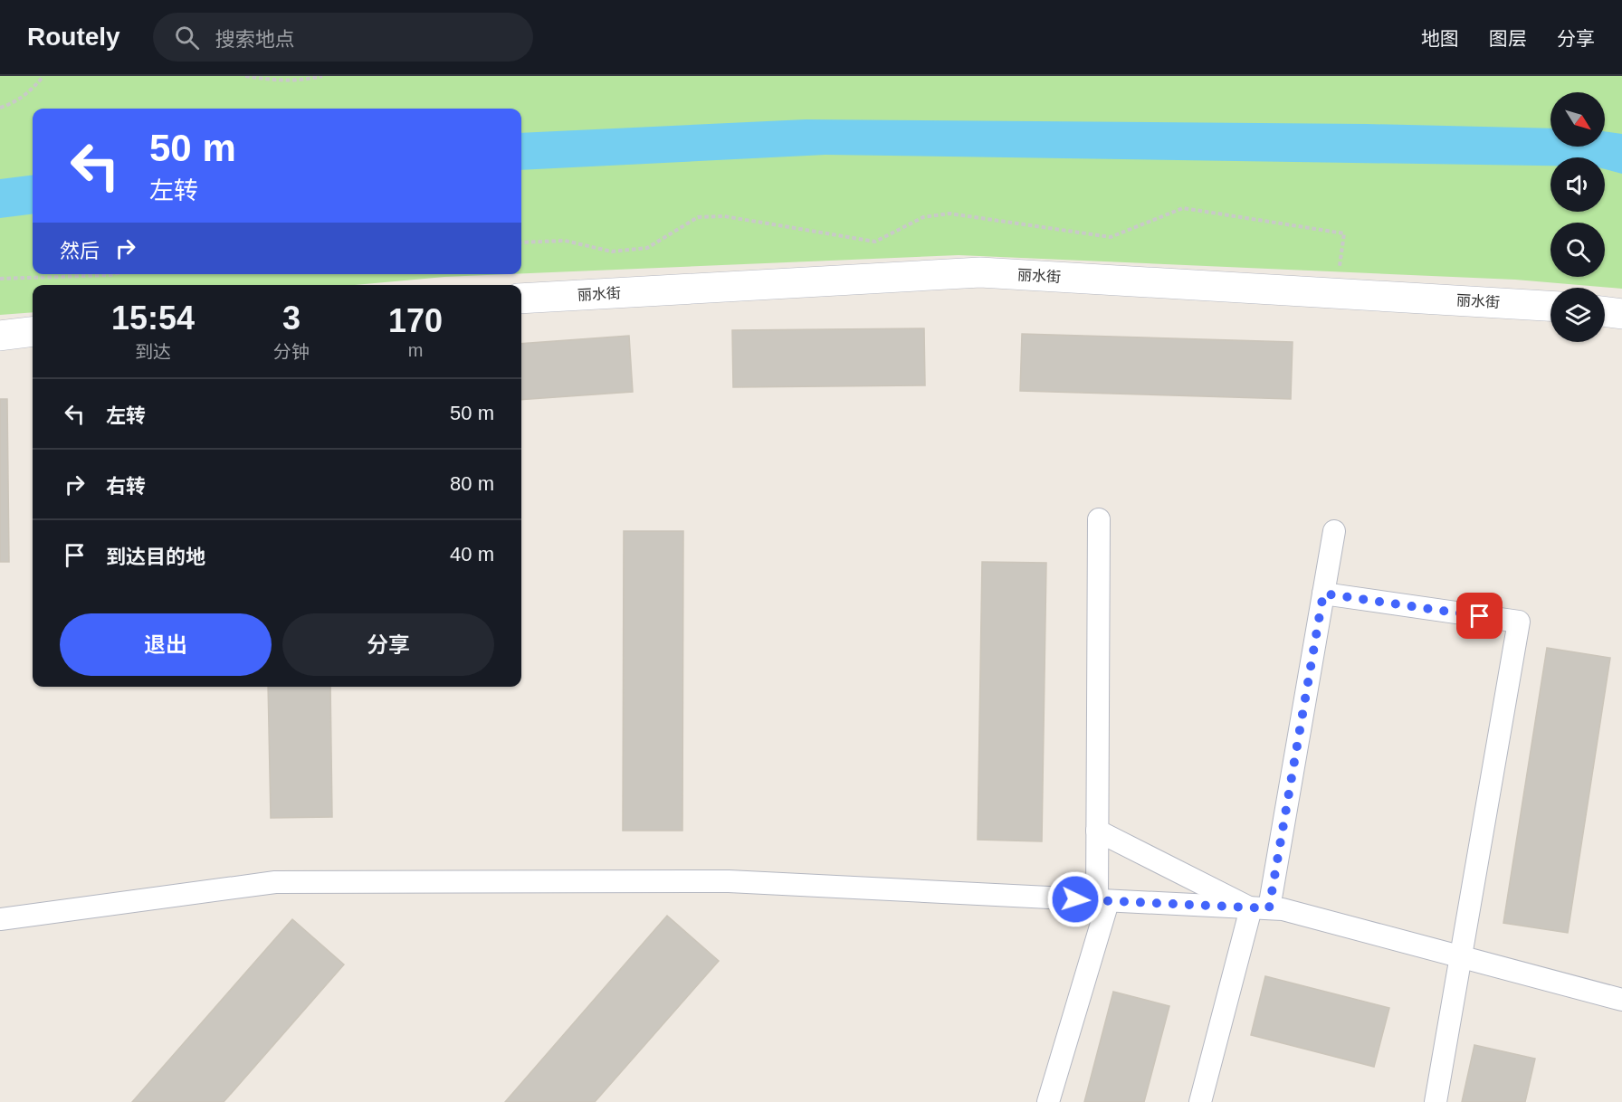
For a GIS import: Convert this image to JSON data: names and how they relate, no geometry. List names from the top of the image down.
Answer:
{
  "streets": {
    "street": ["丽水街"]
  },
  "north": "bottom right",
  "page": {
    "header": "Routely",
    "search": "搜索地点",
    "nav": ["地图", "图层", "分享"],
    "turn": ["50 m", "左转"],
    "then": "然后",
    "eta": [
      "15:54",
      "到达",
      "3",
      "分钟",
      "170",
      "m"
    ],
    "list": [
      {
        "name": "左转",
        "value": "50 m"
      },
      {
        "name": "右转",
        "value": "80 m"
      },
      {
        "name": "到达目的地",
        "value": "40 m"
      }
    ],
    "buttons": ["退出", "分享"]
  }
}
